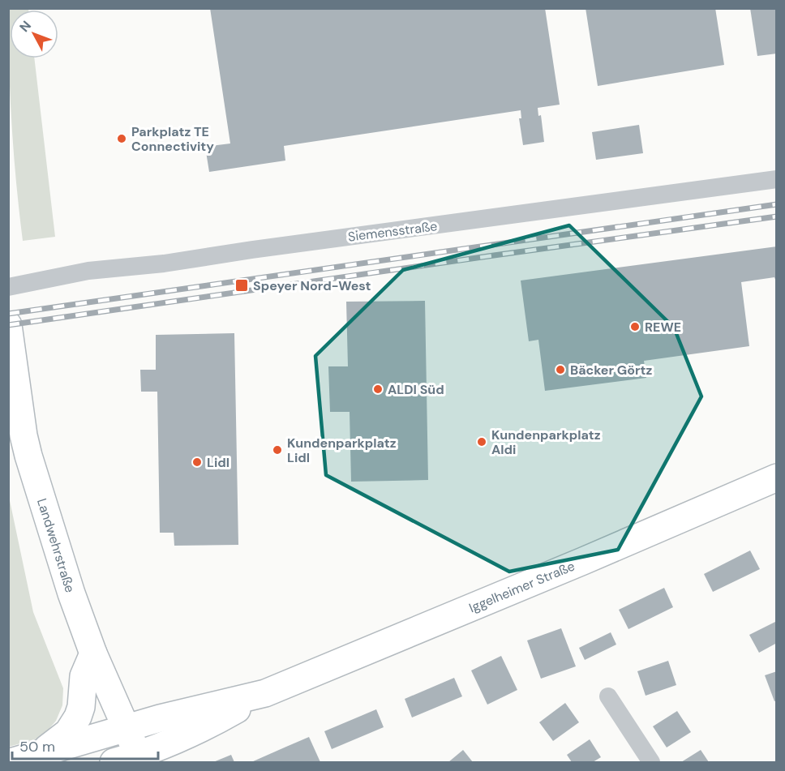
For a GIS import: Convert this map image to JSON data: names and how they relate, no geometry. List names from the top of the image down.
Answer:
{
  "streets": {
    "main road": ["Landwehrstraße", "Iggelheimer Straße"],
    "street": ["Siemensstraße"]
  },
  "crossings": [
    ["Landwehrstraße", "Iggelheimer Straße"]
  ],
  "places": {
    "other": [
      "Parkplatz TE Connectivity",
      "REWE",
      "Bäcker Görtz",
      "ALDI Süd",
      "Kundenparkplatz Aldi",
      "Kundenparkplatz Lidl",
      "Lidl"
    ],
    "transit": ["Speyer Nord-West"]
  },
  "scale_bar": "50 m",
  "north": "top left"
}
